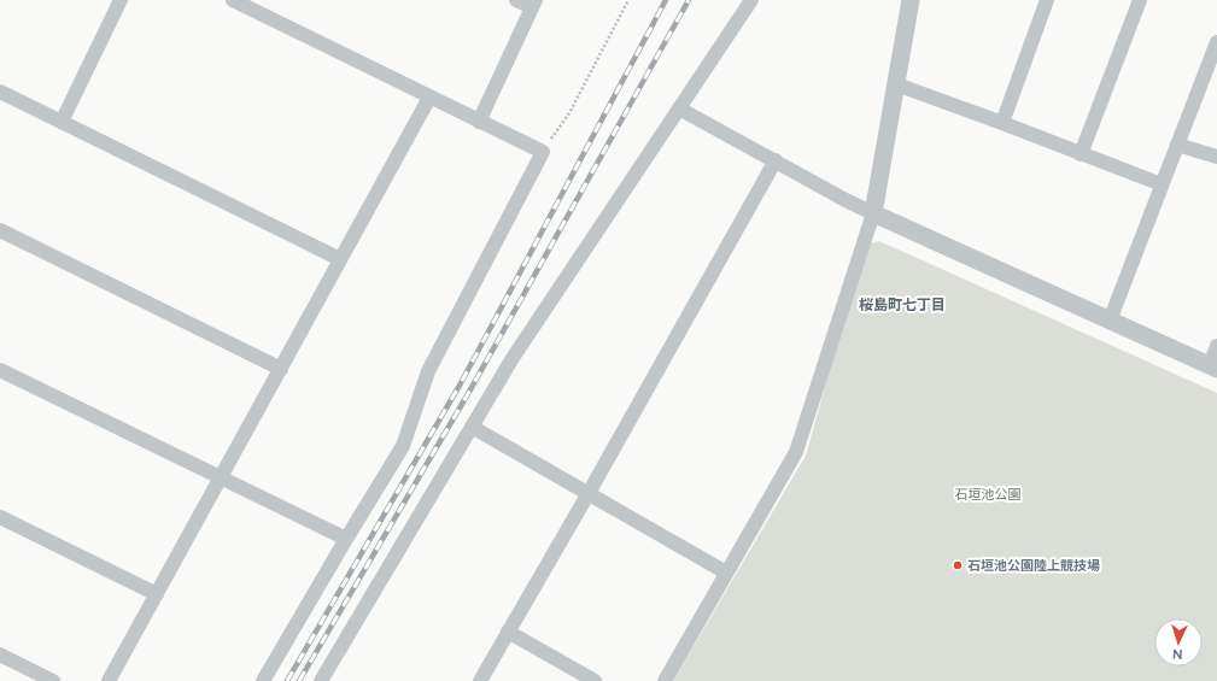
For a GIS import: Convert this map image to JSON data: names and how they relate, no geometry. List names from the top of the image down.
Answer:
{
  "districts": ["桜島町七丁目"],
  "parks": ["石垣池公園"],
  "places": ["石垣池公園陸上競技場"],
  "north": "bottom"
}
